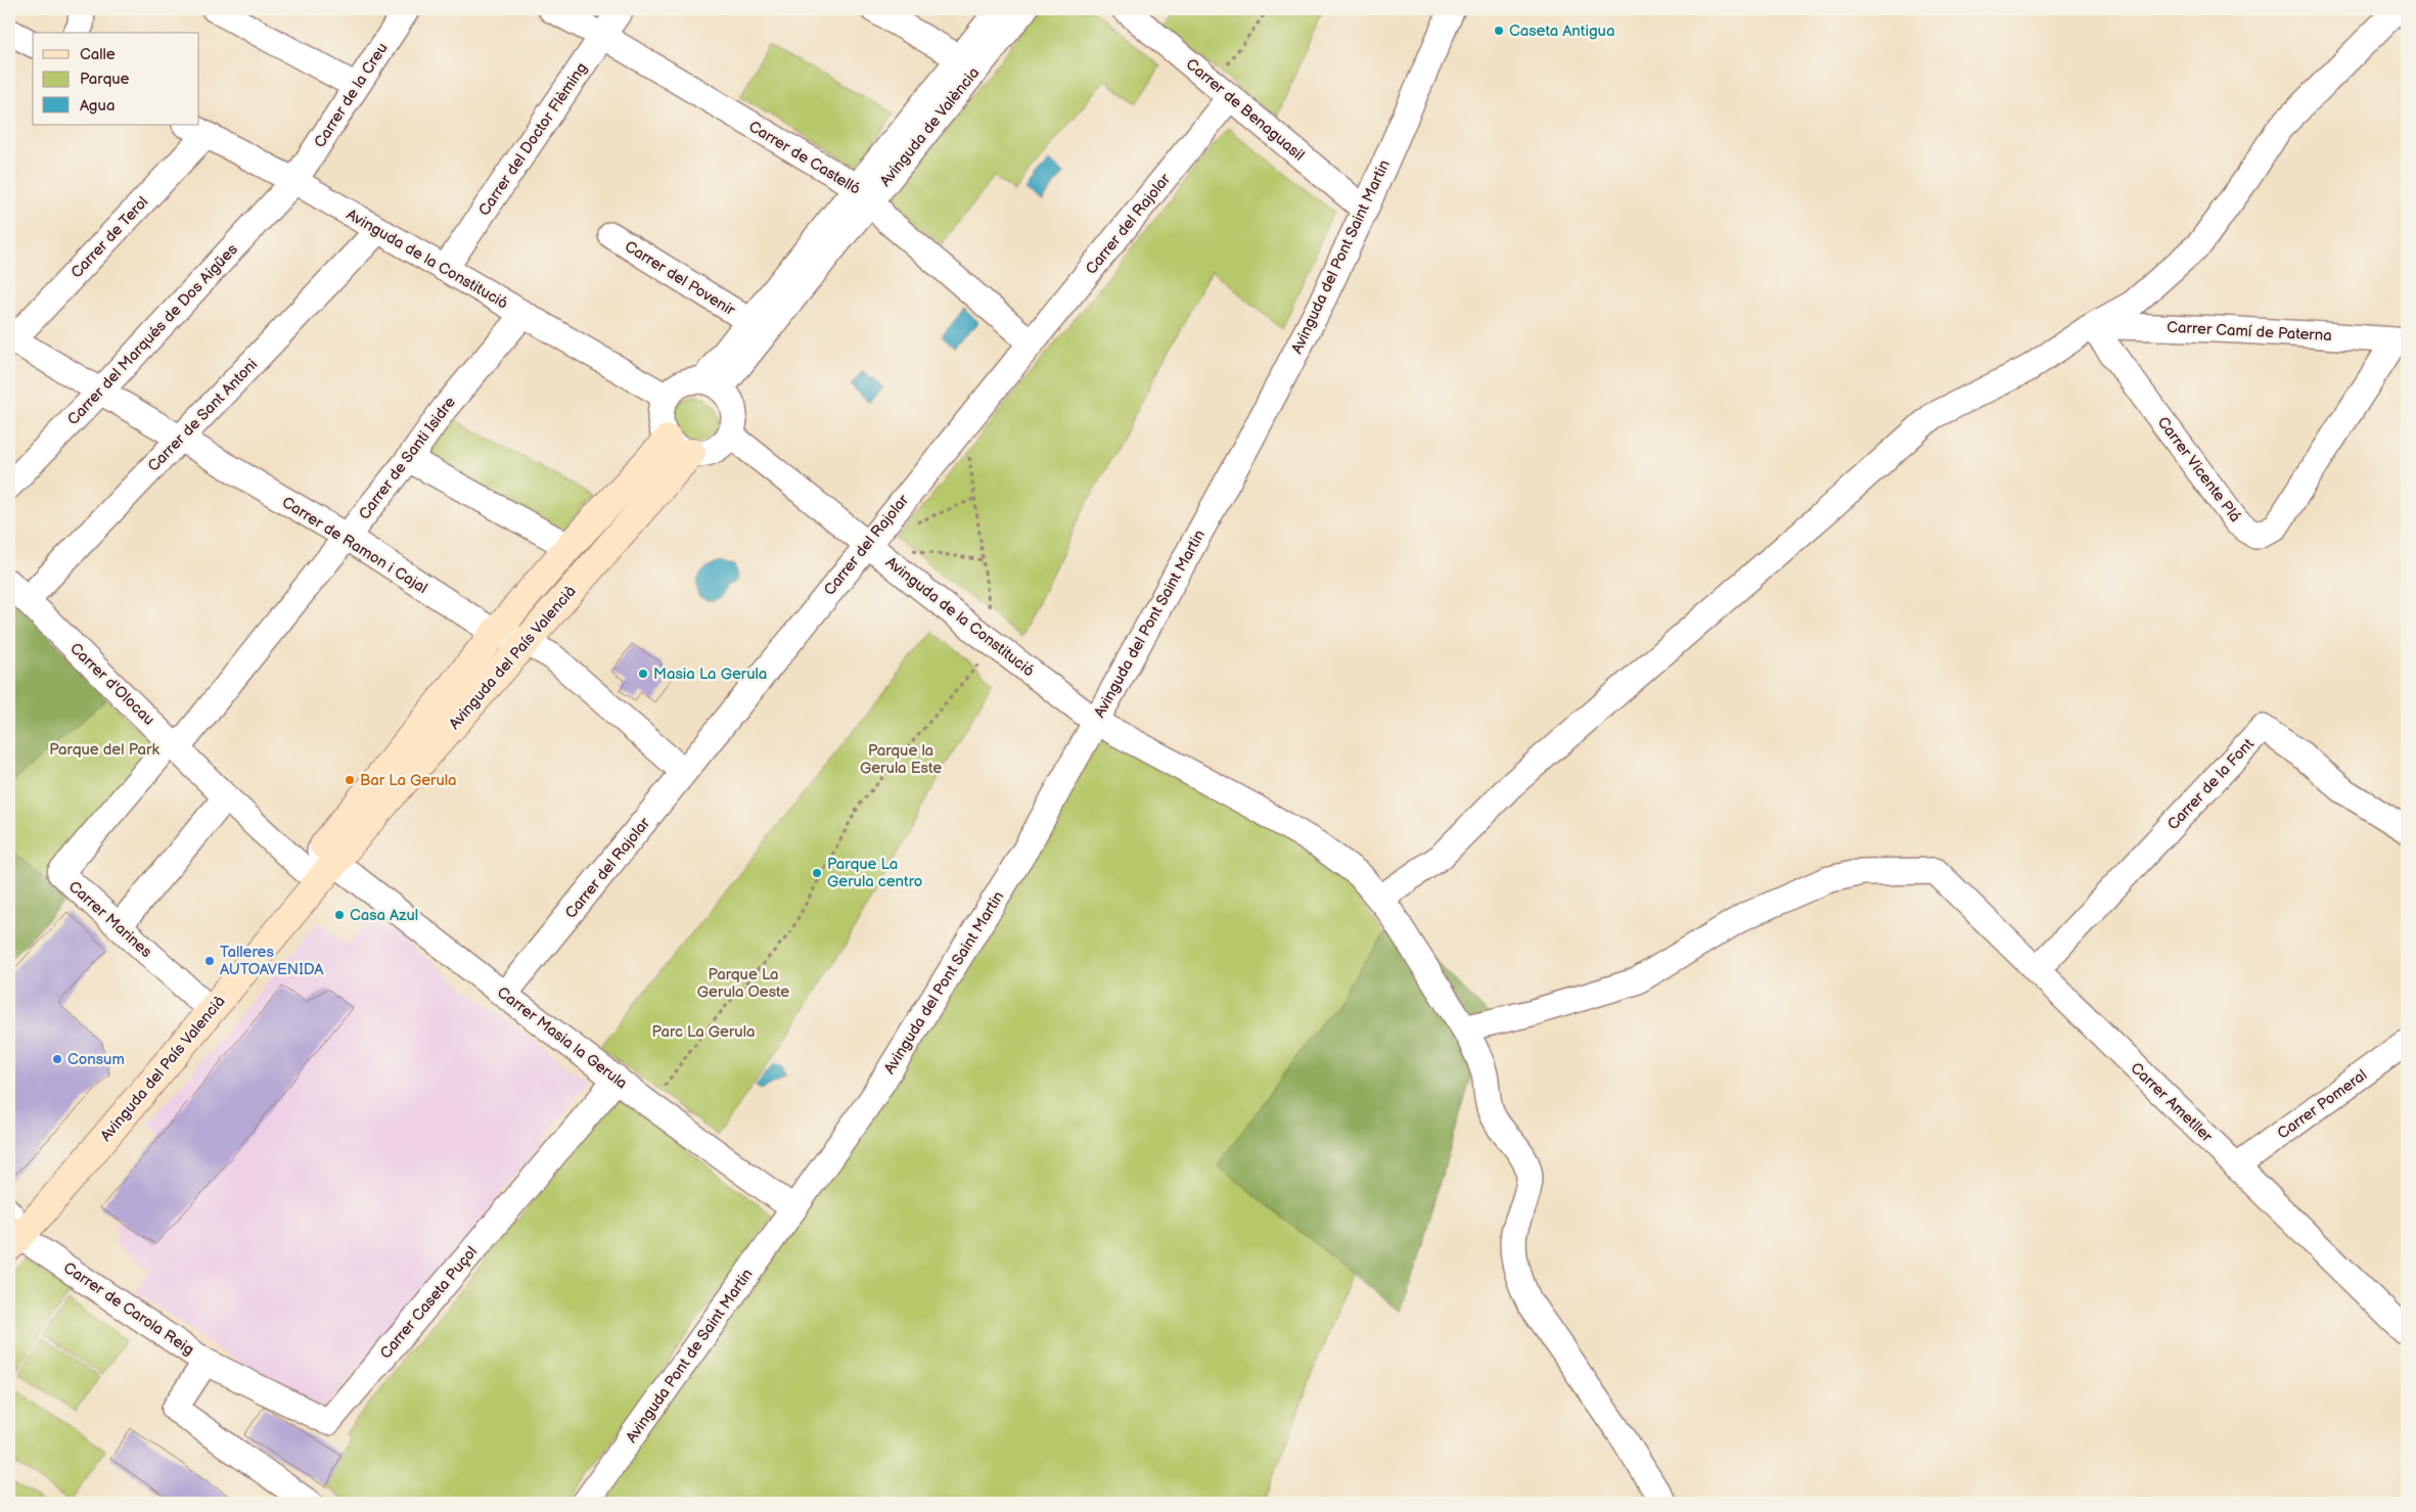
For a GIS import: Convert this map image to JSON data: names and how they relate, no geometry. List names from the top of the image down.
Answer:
{
  "streets": {
    "street": [
      "Carrer de la Creu",
      "Carrer de Benaguasil",
      "Avinguda de València",
      "Carrer del Doctor Flèming",
      "Carrer de Castelló",
      "Carrer del Rajolar",
      "Carrer de Terol",
      "Avinguda del Pont Saint Martin",
      "Avinguda de la Constitució",
      "Carrer del Povenir",
      "Carrer Camí de Paterna",
      "Carrer del Marqués de Dos Aigües",
      "Carrer de Sant Antoni",
      "Carrer de Santi Isidre",
      "Carrer Vicente Plá",
      "Carrer de Ramon i Cajal",
      "Avinguda del País Valencià",
      "Carrer d'Olocau",
      "Carrer de la Font",
      "Carrer Marines",
      "Carrer Masia la Gerula",
      "Carrer Ametller",
      "Carrer Pomeral",
      "Carrer Caseta Puçol",
      "Carrer de Carola Reig",
      "Avinguda Pont de Saint Martin"
    ]
  },
  "crossings": [
    ["Carrer de la Creu", "Avinguda de la Constitució"],
    ["Carrer de la Creu", "Carrer del Marqués de Dos Aigües"],
    ["Carrer de Benaguasil", "Carrer del Rajolar"],
    ["Carrer de Benaguasil", "Avinguda del Pont Saint Martin"],
    ["Avinguda de València", "Carrer de Castelló"],
    ["Avinguda de València", "Avinguda de la Constitució"],
    ["Avinguda de València", "Carrer del Povenir"],
    ["Avinguda de València", "Avinguda del País Valencià"],
    ["Carrer del Doctor Flèming", "Carrer de Castelló"],
    ["Carrer del Doctor Flèming", "Avinguda de la Constitució"],
    ["Carrer de Castelló", "Carrer del Rajolar"],
    ["Carrer del Rajolar", "Avinguda de la Constitució"],
    ["Carrer del Rajolar", "Carrer de Ramon i Cajal"],
    ["Carrer del Rajolar", "Carrer Masia la Gerula"],
    ["Carrer de Terol", "Avinguda de la Constitució"],
    ["Carrer de Terol", "Carrer de Ramon i Cajal"],
    ["Avinguda del Pont Saint Martin", "Avinguda de la Constitució"],
    ["Avinguda del Pont Saint Martin", "Carrer Masia la Gerula"],
    ["Avinguda del Pont Saint Martin", "Avinguda Pont de Saint Martin"],
    ["Avinguda de la Constitució", "Carrer del Marqués de Dos Aigües"],
    ["Avinguda de la Constitució", "Carrer de Sant Antoni"],
    ["Avinguda de la Constitució", "Carrer de Santi Isidre"],
    ["Avinguda de la Constitució", "Avinguda del País Valencià"],
    ["Avinguda de la Constitució", "Carrer Ametller"],
    ["Carrer Camí de Paterna", "Carrer Vicente Plá"],
    ["Carrer del Marqués de Dos Aigües", "Carrer de Ramon i Cajal"],
    ["Carrer de Sant Antoni", "Carrer de Ramon i Cajal"],
    ["Carrer de Sant Antoni", "Carrer d'Olocau"],
    ["Carrer de Santi Isidre", "Carrer de Ramon i Cajal"],
    ["Carrer de Santi Isidre", "Carrer d'Olocau"],
    ["Carrer de Santi Isidre", "Carrer Marines"],
    ["Carrer de Ramon i Cajal", "Avinguda del País Valencià"],
    ["Avinguda del País Valencià", "Carrer d'Olocau"],
    ["Avinguda del País Valencià", "Carrer Marines"],
    ["Avinguda del País Valencià", "Carrer Masia la Gerula"],
    ["Avinguda del País Valencià", "Carrer de Carola Reig"],
    ["Carrer d'Olocau", "Carrer Marines"],
    ["Carrer d'Olocau", "Carrer Masia la Gerula"],
    ["Carrer de la Font", "Carrer Ametller"],
    ["Carrer Masia la Gerula", "Carrer Caseta Puçol"],
    ["Carrer Masia la Gerula", "Avinguda Pont de Saint Martin"],
    ["Carrer Ametller", "Carrer Pomeral"],
    ["Carrer Caseta Puçol", "Carrer de Carola Reig"]
  ],
  "parks": [
    "Parque del Park",
    "Parque la Gerula Este",
    "Parque La Gerula Oeste",
    "Parc La Gerula"
  ],
  "places": [
    "Caseta Antigua",
    "Masia La Gerula",
    "Bar La Gerula",
    "Parque La Gerula centro",
    "Casa Azul",
    "Talleres AUTOAVENIDA",
    "Consum"
  ],
  "legend": ["Calle", "Parque", "Agua"]
}
